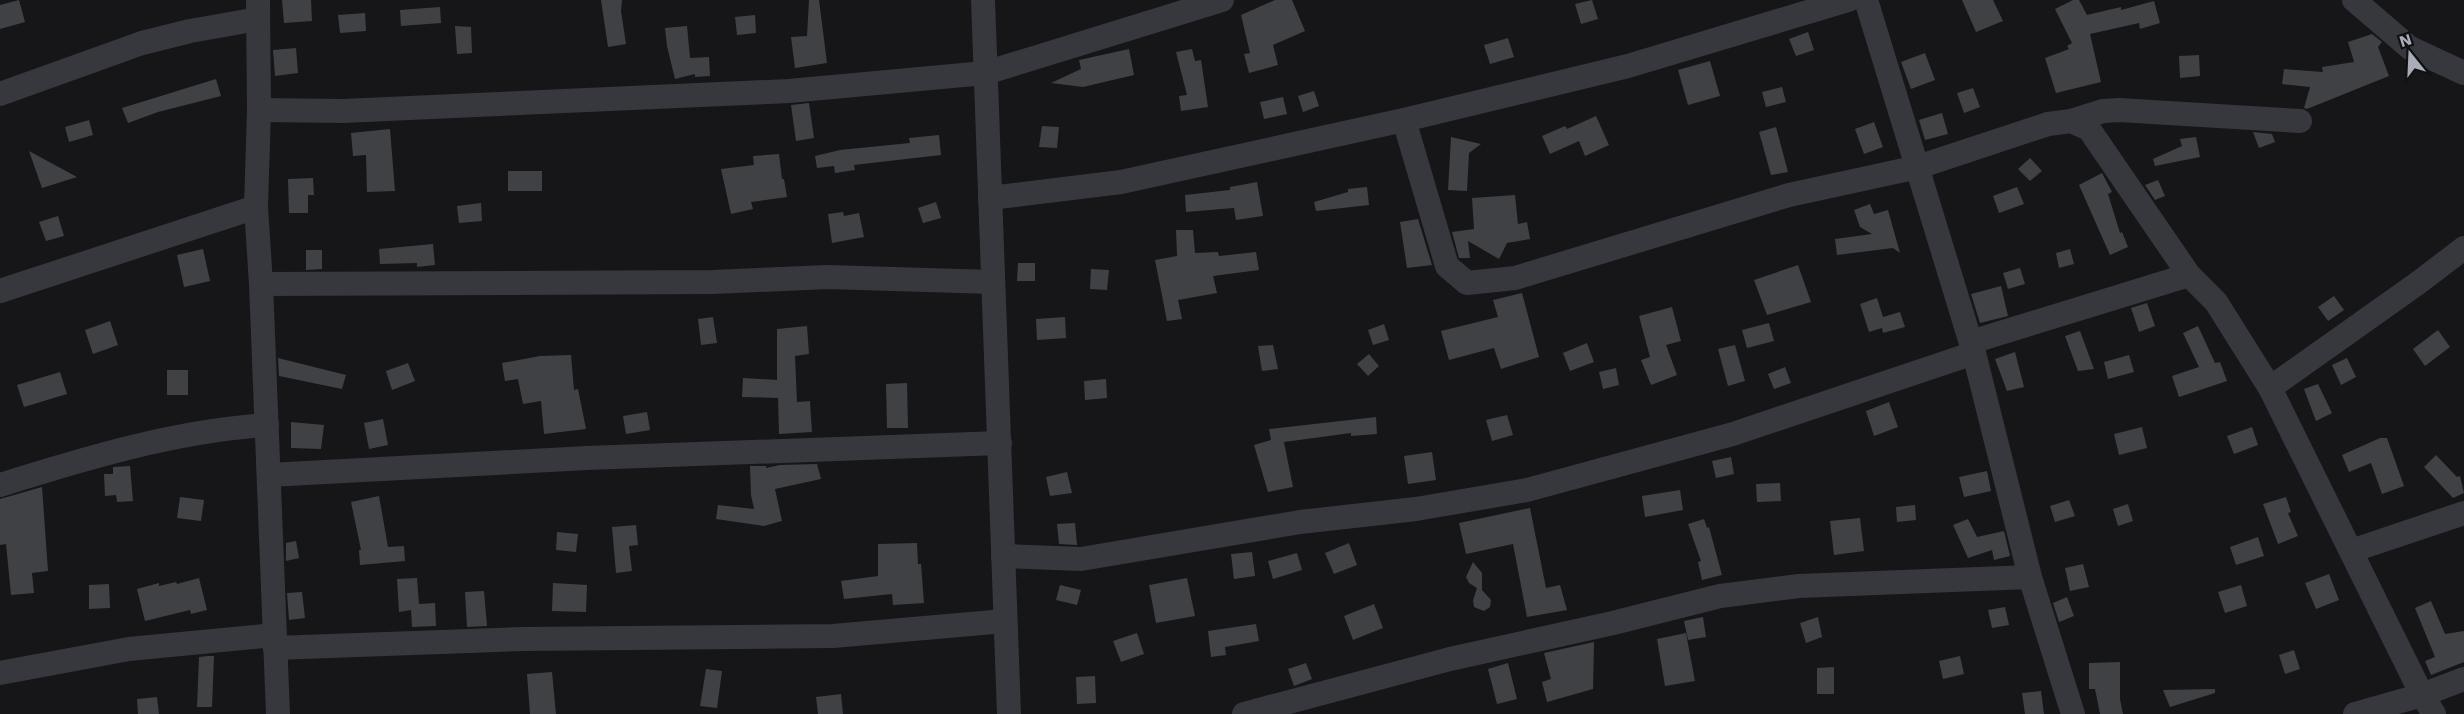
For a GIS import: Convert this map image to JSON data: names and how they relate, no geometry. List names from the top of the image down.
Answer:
{
  "north": "top"
}
